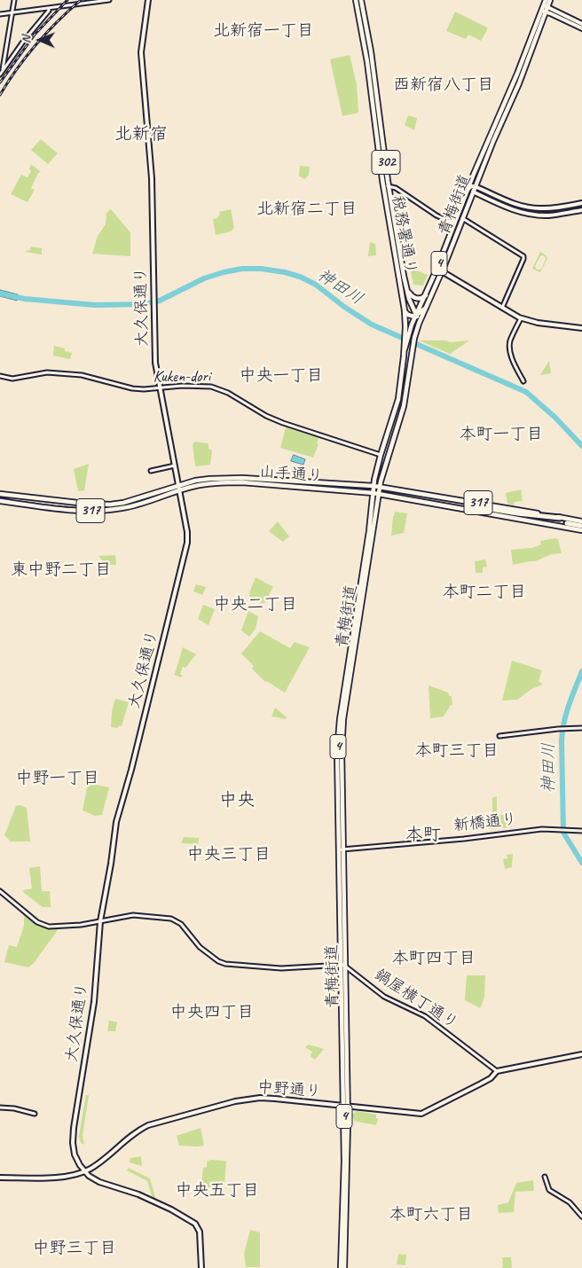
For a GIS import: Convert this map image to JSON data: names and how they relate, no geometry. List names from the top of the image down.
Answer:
{
  "streets": {
    "main road": [
      "302",
      "青梅街道",
      "税務署通り",
      "4",
      "大久保通り",
      "山手通り",
      "317",
      "中野通り"
    ],
    "street": ["Kuken-dori", "新橋通り", "鍋屋横丁通り"]
  },
  "crossings": [
    ["青梅街道", "税務署通り"],
    ["青梅街道", "Kuken-dori"],
    ["青梅街道", "山手通り"],
    ["青梅街道", "新橋通り"],
    ["青梅街道", "鍋屋横丁通り"],
    ["青梅街道", "中野通り"],
    ["大久保通り", "Kuken-dori"],
    ["大久保通り", "山手通り"],
    ["大久保通り", "中野通り"],
    ["鍋屋横丁通り", "中野通り"]
  ],
  "districts": [
    "北新宿一丁目",
    "西新宿八丁目",
    "北新宿",
    "北新宿二丁目",
    "中央一丁目",
    "本町一丁目",
    "東中野二丁目",
    "本町二丁目",
    "中央二丁目",
    "本町三丁目",
    "中野一丁目",
    "中央",
    "本町",
    "中央三丁目",
    "本町四丁目",
    "中央四丁目",
    "中央五丁目",
    "本町六丁目",
    "中野三丁目"
  ],
  "water": ["神田川"],
  "north": "left"
}
